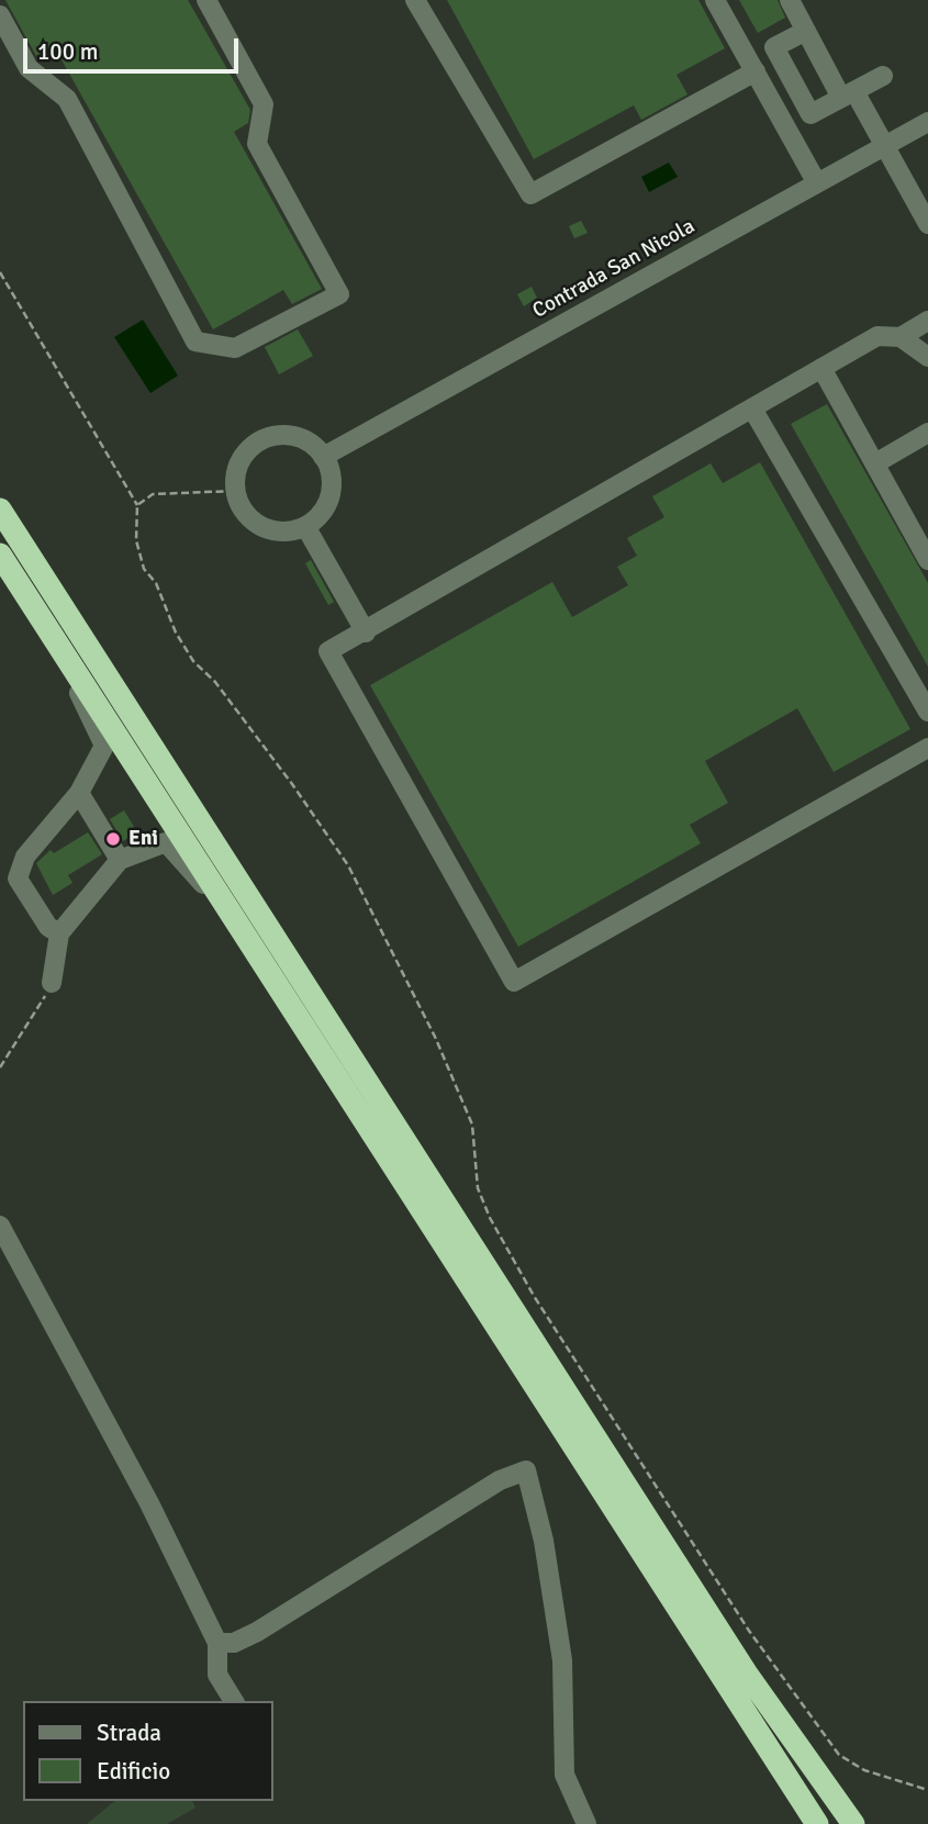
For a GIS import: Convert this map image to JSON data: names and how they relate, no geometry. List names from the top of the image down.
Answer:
{
  "streets": {
    "street": ["Contrada San Nicola"]
  },
  "places": ["Eni"],
  "legend": ["Strada", "Edificio"],
  "scale_bar": "100 m"
}
